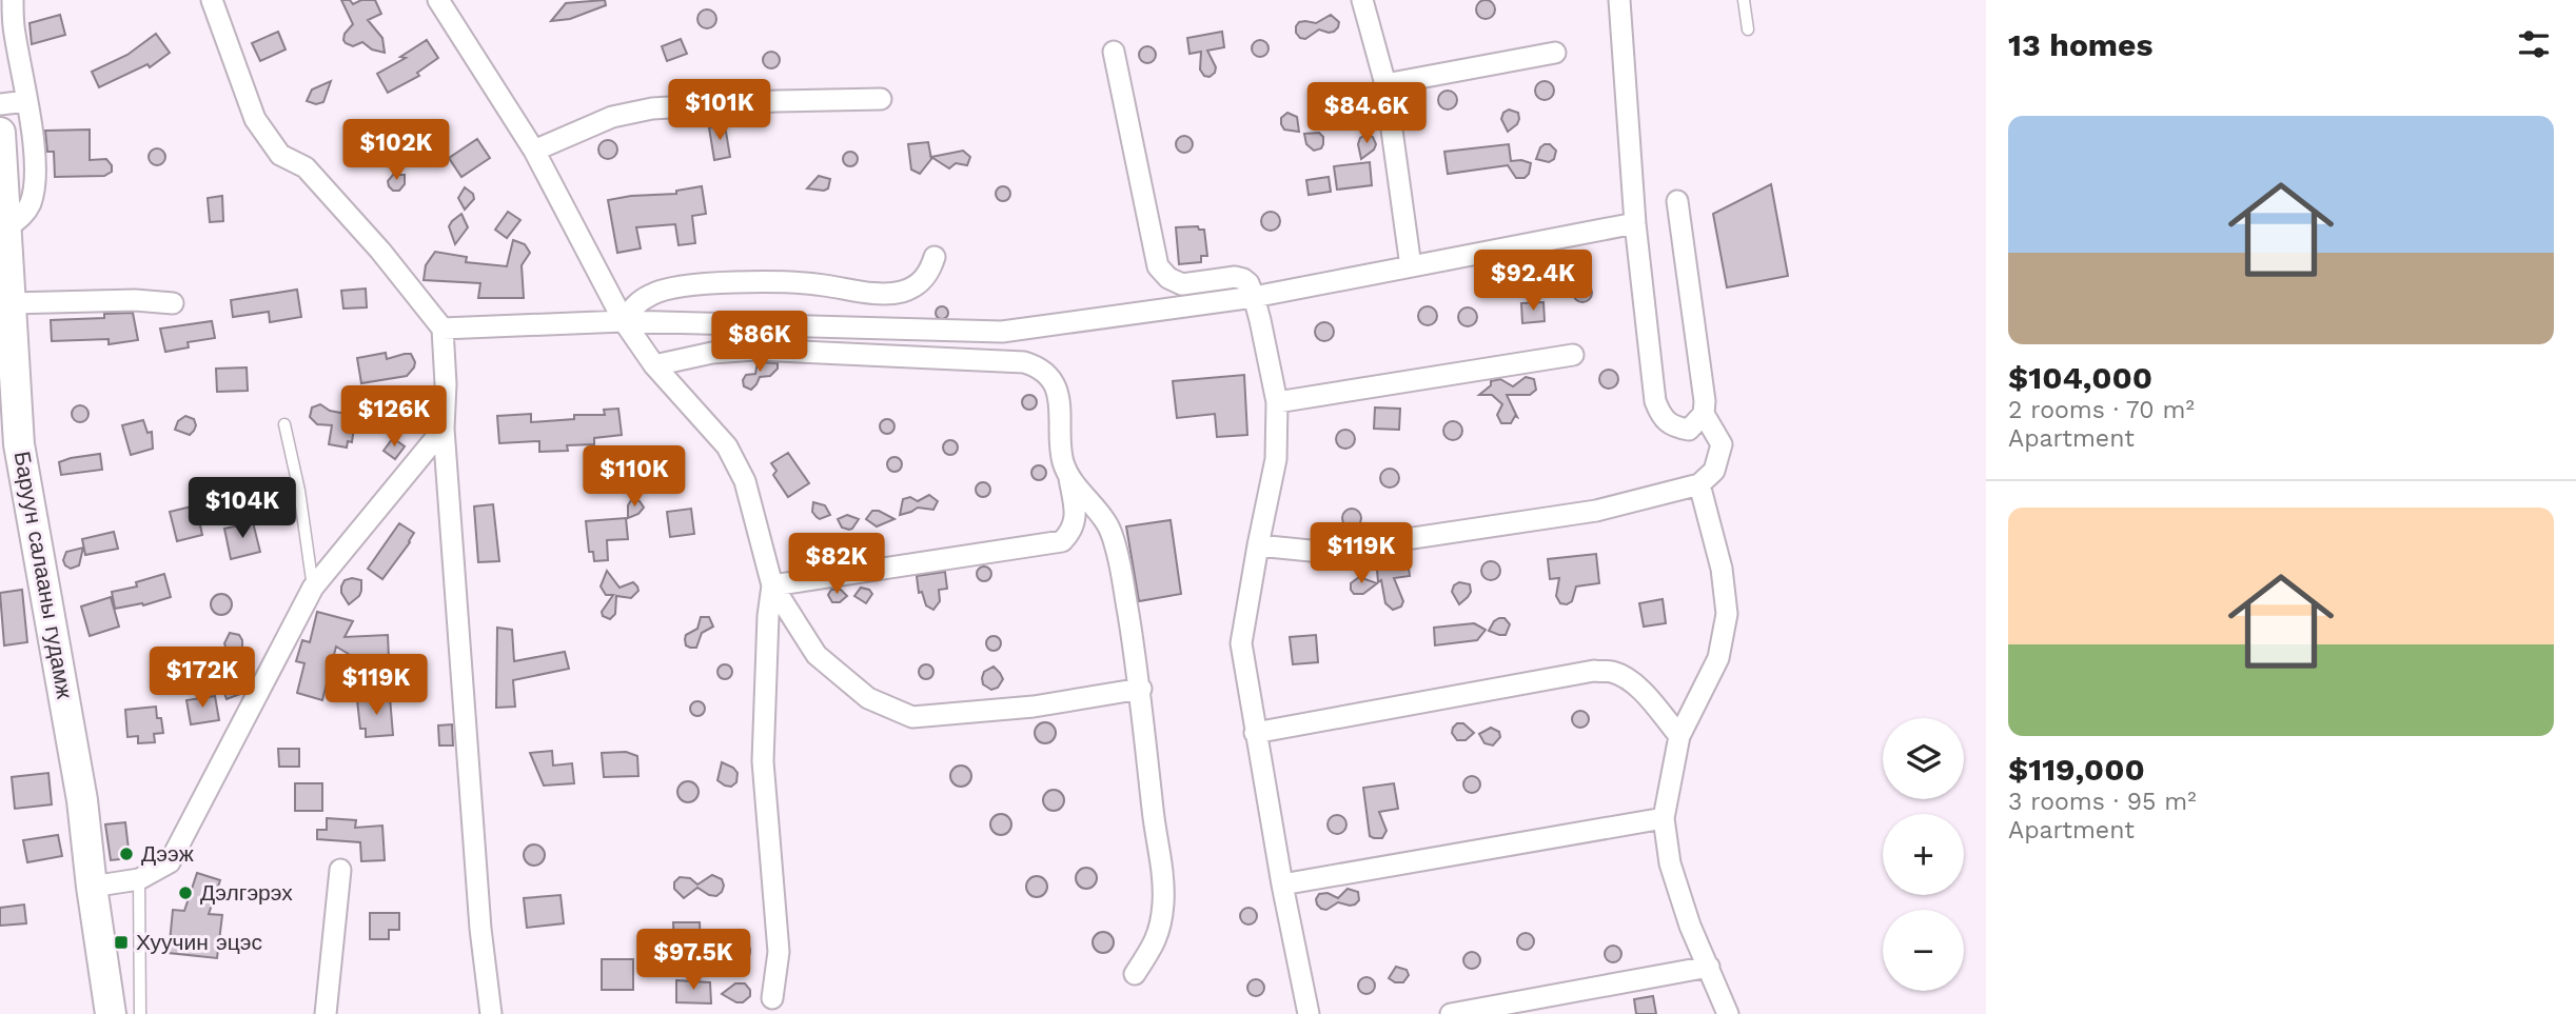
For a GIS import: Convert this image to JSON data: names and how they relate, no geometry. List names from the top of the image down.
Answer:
{
  "streets": {
    "main road": ["Баруун салааны гудамж"]
  },
  "places": {
    "other": ["Дээж", "Дэлгэрэх"],
    "transit": ["Хуучин эцэс"]
  },
  "page": {
    "heading": "13 homes",
    "price": [
      "$101K",
      "$84.6K",
      "$102K",
      "$92.4K",
      "$86K",
      "$126K",
      "$110K",
      "$104K",
      "$119K",
      "$82K",
      "$172K",
      "$119K",
      "$97.5K"
    ],
    "list": [
      {
        "name": "$104,000",
        "note": "2 rooms · 70 m² · Apartment"
      },
      {
        "name": "$119,000",
        "note": "3 rooms · 95 m² · Apartment"
      }
    ],
    "map_buttons": ["+", "−"]
  }
}
